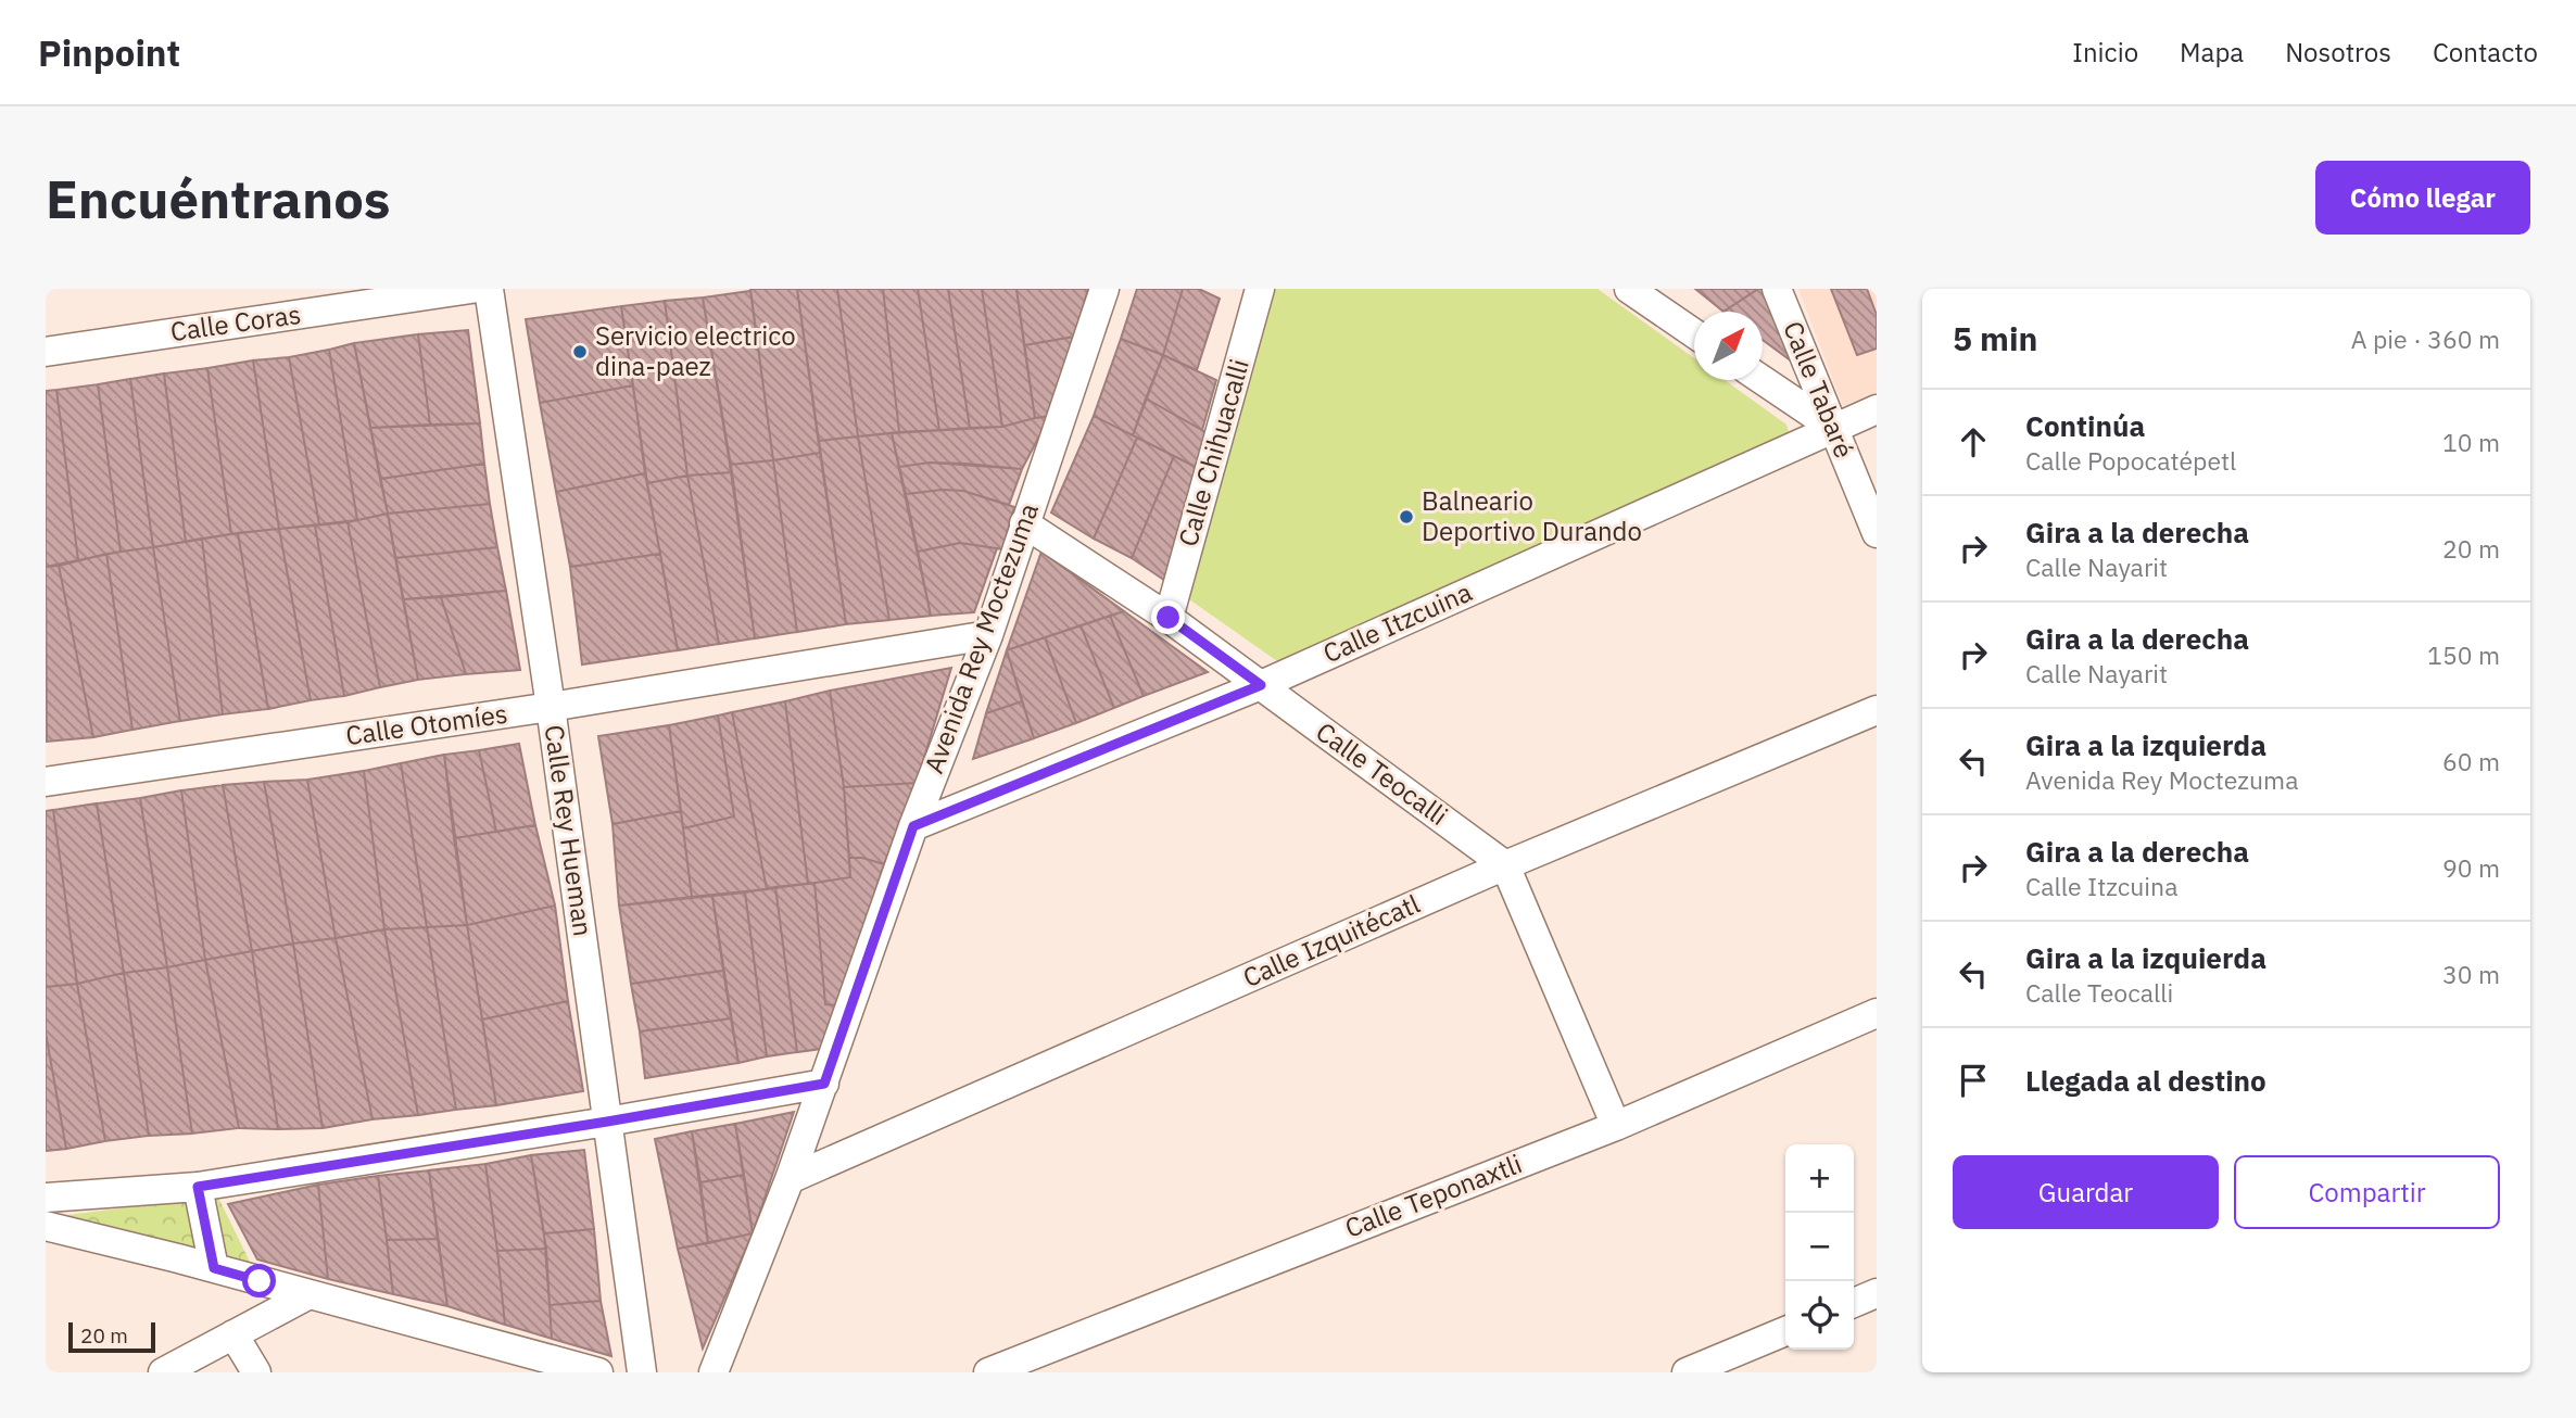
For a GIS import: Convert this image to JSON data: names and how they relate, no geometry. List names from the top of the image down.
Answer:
{
  "streets": {
    "street": [
      "Calle Coras",
      "Calle Tabaré",
      "Calle Chihuacalli",
      "Calle Itzcuina",
      "Avenida Rey Moctezuma",
      "Calle Otomíes",
      "Calle Teocalli",
      "Calle Rey Hueman",
      "Calle Izquitécatl",
      "Calle Teponaxtli"
    ]
  },
  "crossings": [
    ["Calle Tabaré", "Calle Itzcuina"],
    ["Calle Chihuacalli", "Calle Teocalli"],
    ["Calle Itzcuina", "Avenida Rey Moctezuma"],
    ["Calle Itzcuina", "Calle Teocalli"],
    ["Avenida Rey Moctezuma", "Calle Otomíes"],
    ["Avenida Rey Moctezuma", "Calle Teocalli"],
    ["Avenida Rey Moctezuma", "Calle Izquitécatl"],
    ["Calle Otomíes", "Calle Rey Hueman"],
    ["Calle Teocalli", "Calle Izquitécatl"]
  ],
  "places": ["Servicio electrico dina-paez", "Balneario Deportivo Durando"],
  "scale_bar": "20 m",
  "north": "top right",
  "page": {
    "header": "Pinpoint",
    "nav": [
      "Inicio",
      "Mapa",
      "Nosotros",
      "Contacto"
    ],
    "buttons": [
      "Cómo llegar",
      ["Guardar", "Compartir"]
    ],
    "title": "Encuéntranos",
    "heading": ["5 min", "A pie · 360 m"],
    "list": [
      ["Continúa", "Calle Popocatépetl", "10 m"],
      ["Gira a la derecha", "Calle Nayarit", "20 m"],
      ["Gira a la derecha", "Calle Nayarit", "150 m"],
      ["Gira a la izquierda", "Avenida Rey Moctezuma", "60 m"],
      ["Gira a la derecha", "Calle Itzcuina", "90 m"],
      ["Gira a la izquierda", "Calle Teocalli", "30 m"],
      "Llegada al destino"
    ],
    "map_buttons": ["+", "−"],
    "scale": "20 m"
  }
}
